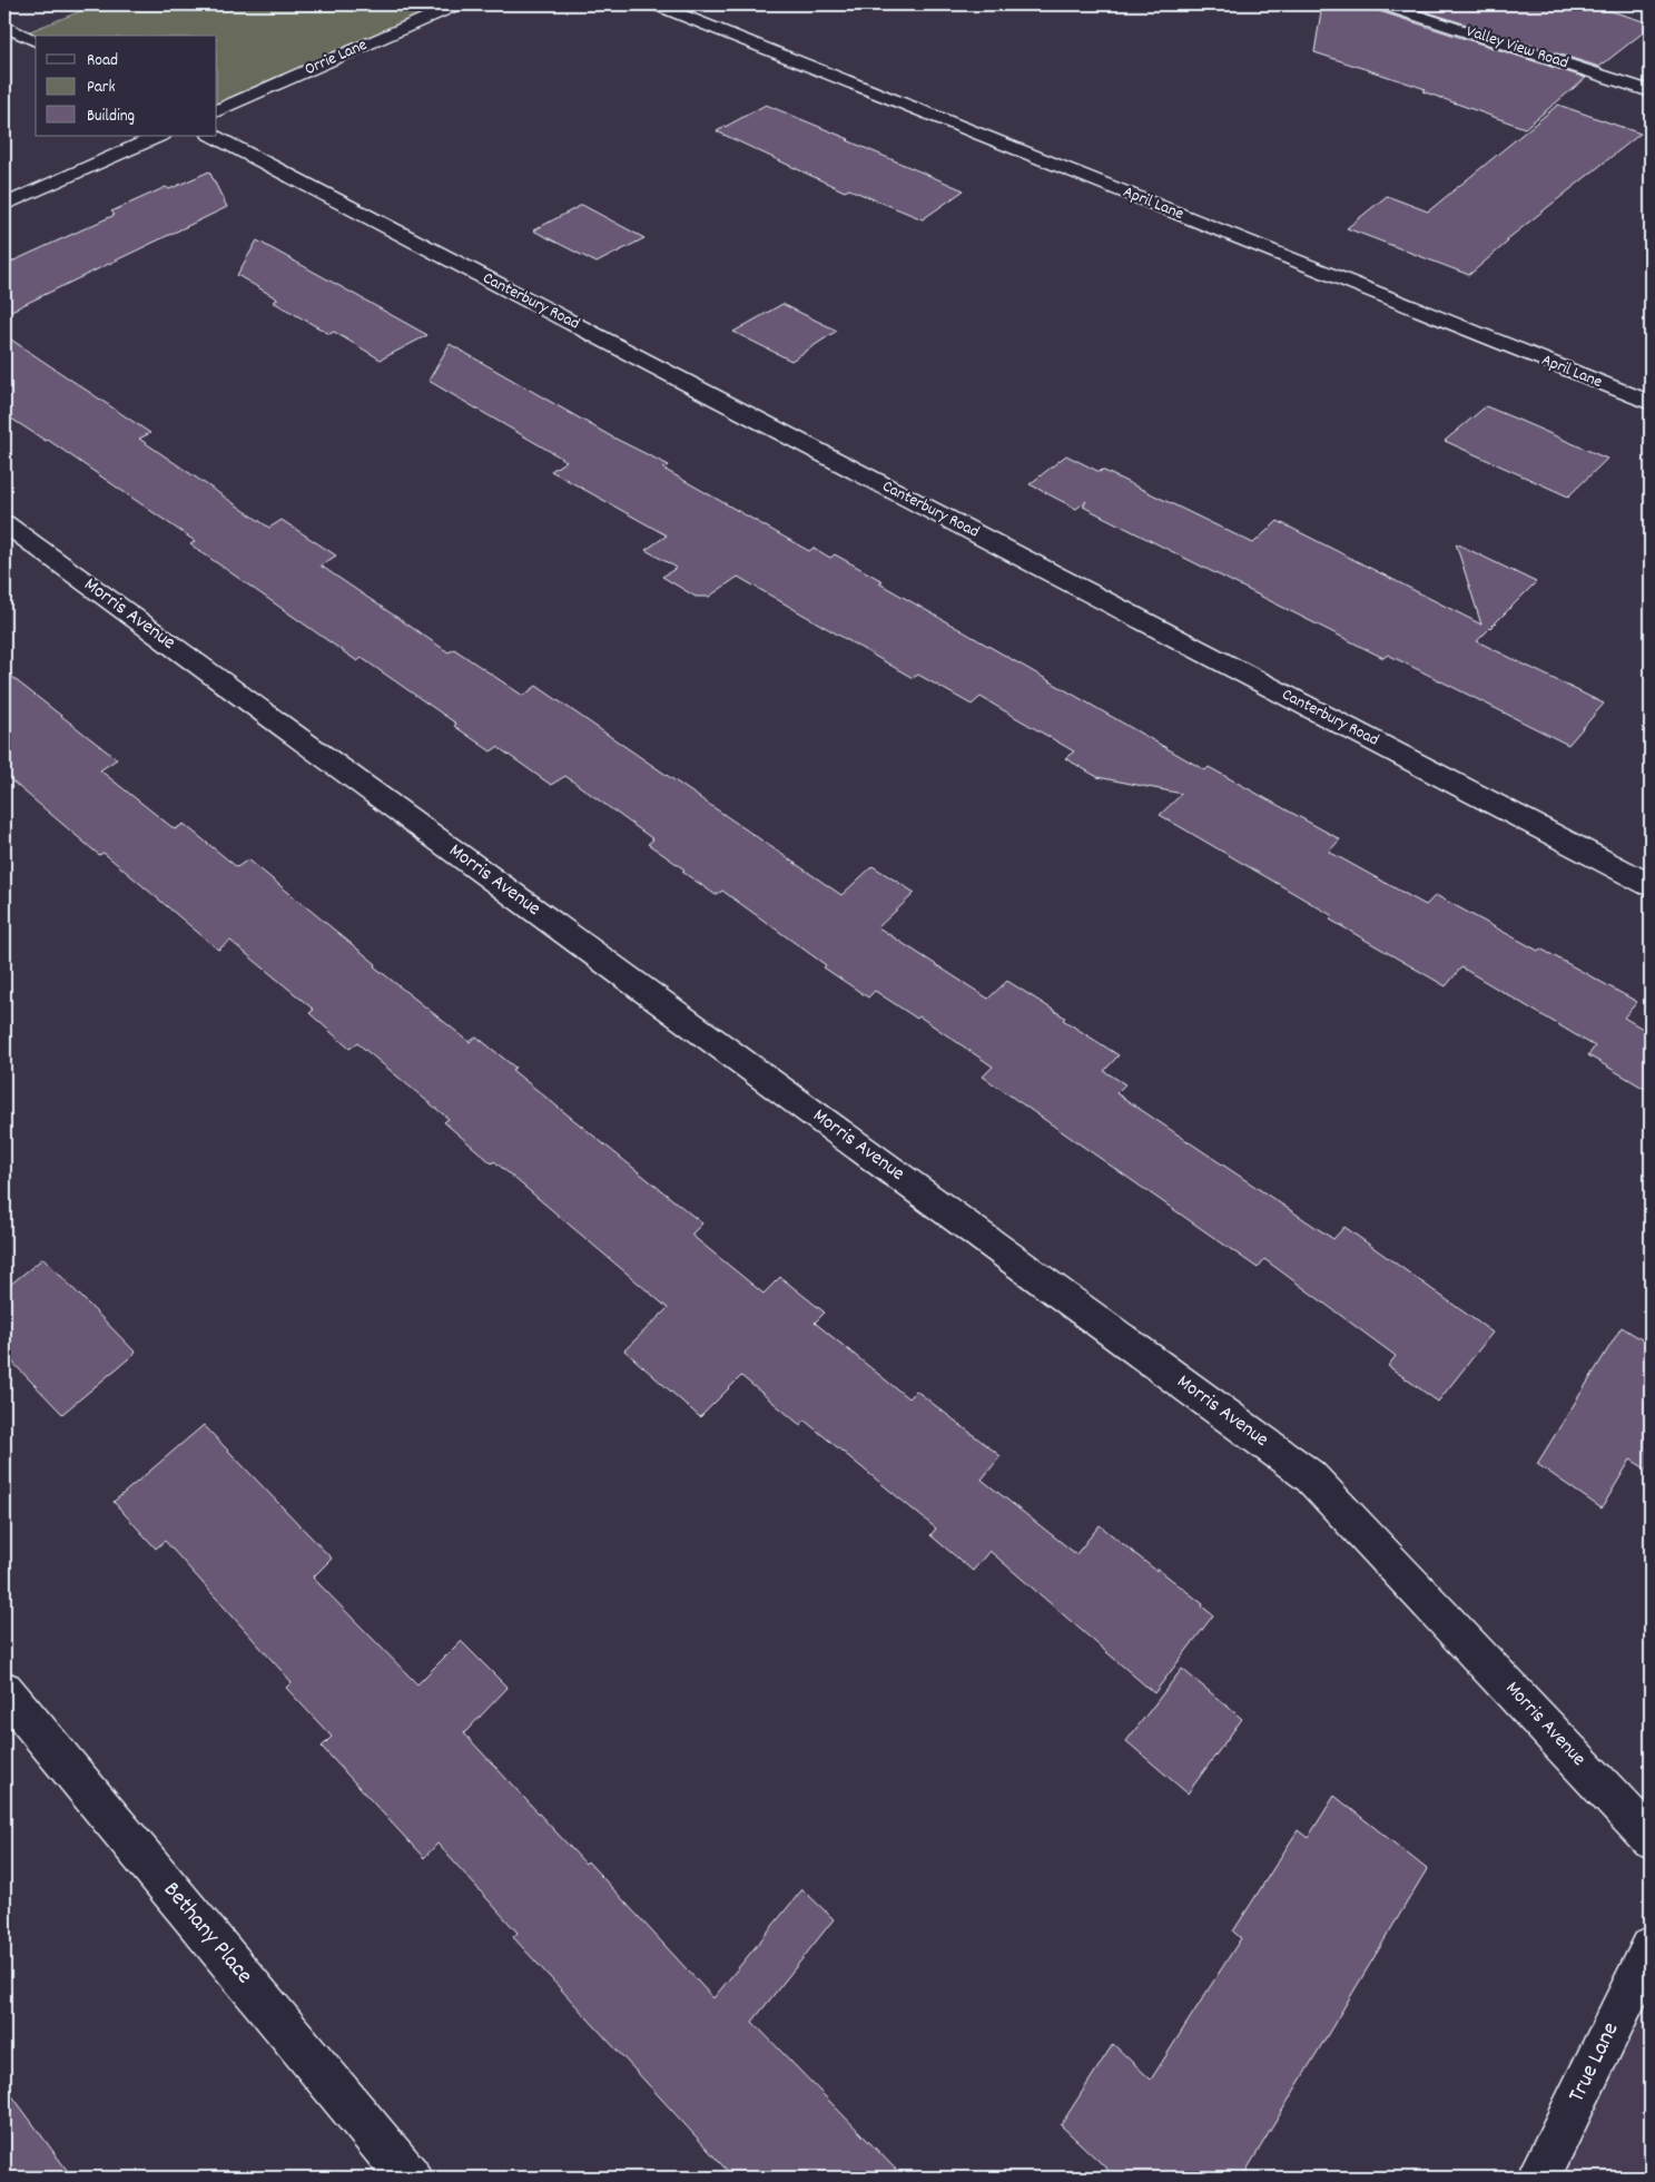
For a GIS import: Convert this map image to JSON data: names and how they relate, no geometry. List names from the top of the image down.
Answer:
{
  "streets": {
    "street": [
      "Valley View Road",
      "Orrie Lane",
      "April Lane",
      "Canterbury Road",
      "Morris Avenue",
      "Bethany Place",
      "True Lane"
    ]
  },
  "legend": ["Road", "Park", "Building"]
}
